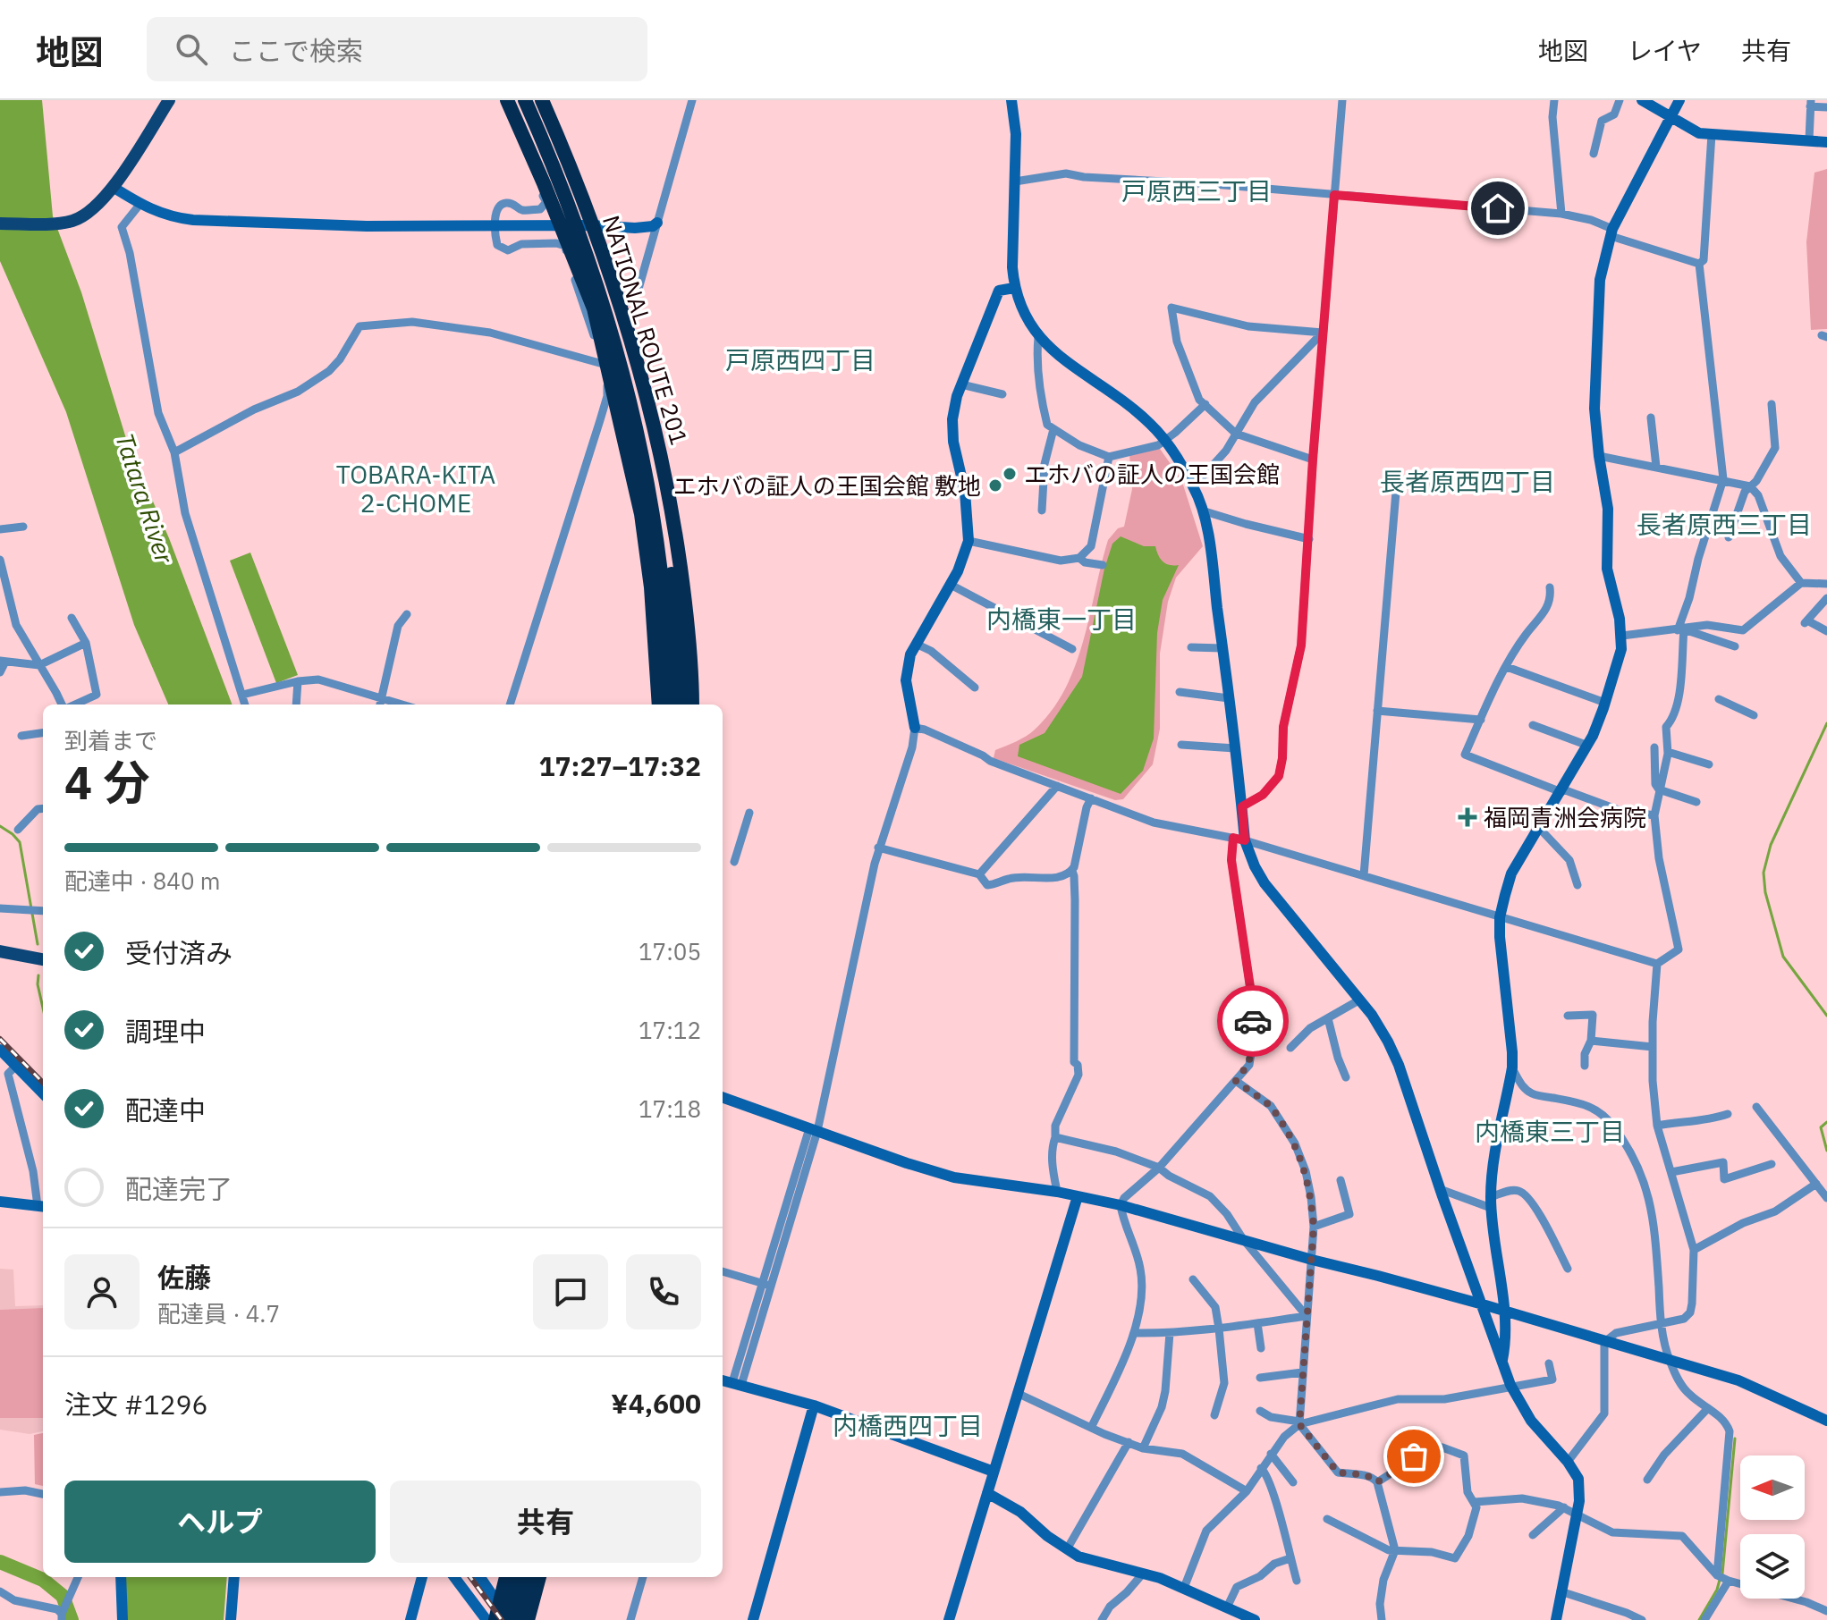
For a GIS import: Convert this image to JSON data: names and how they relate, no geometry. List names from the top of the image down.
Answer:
{
  "streets": {
    "highway": ["NATIONAL ROUTE 201"]
  },
  "districts": [
    "戸原西三丁目",
    "戸原西四丁目",
    "TOBARA-KITA 2-CHOME",
    "長者原西四丁目",
    "長者原西三丁目",
    "内橋東一丁目",
    "内橋東三丁目",
    "内橋西四丁目"
  ],
  "water": ["Tatara River"],
  "places": {
    "other": ["エホバの証人の王国会館", "エホバの証人の王国会館 敷地"],
    "health": ["福岡青洲会病院"]
  },
  "north": "left",
  "page": {
    "header": "地図",
    "search": "ここで検索",
    "nav": ["地図", "レイヤ", "共有"],
    "heading": ["4 分", "到着まで", "17:27–17:32"],
    "panel": [
      "佐藤",
      "配達員 · 4.7",
      "注文 #1296",
      "¥4,600"
    ],
    "bar": "配達中 · 840 m",
    "list": [
      ["受付済み", "17:05"],
      ["調理中", "17:12"],
      ["配達中", "17:18"],
      "配達完了"
    ],
    "buttons": ["ヘルプ", "共有"]
  }
}
